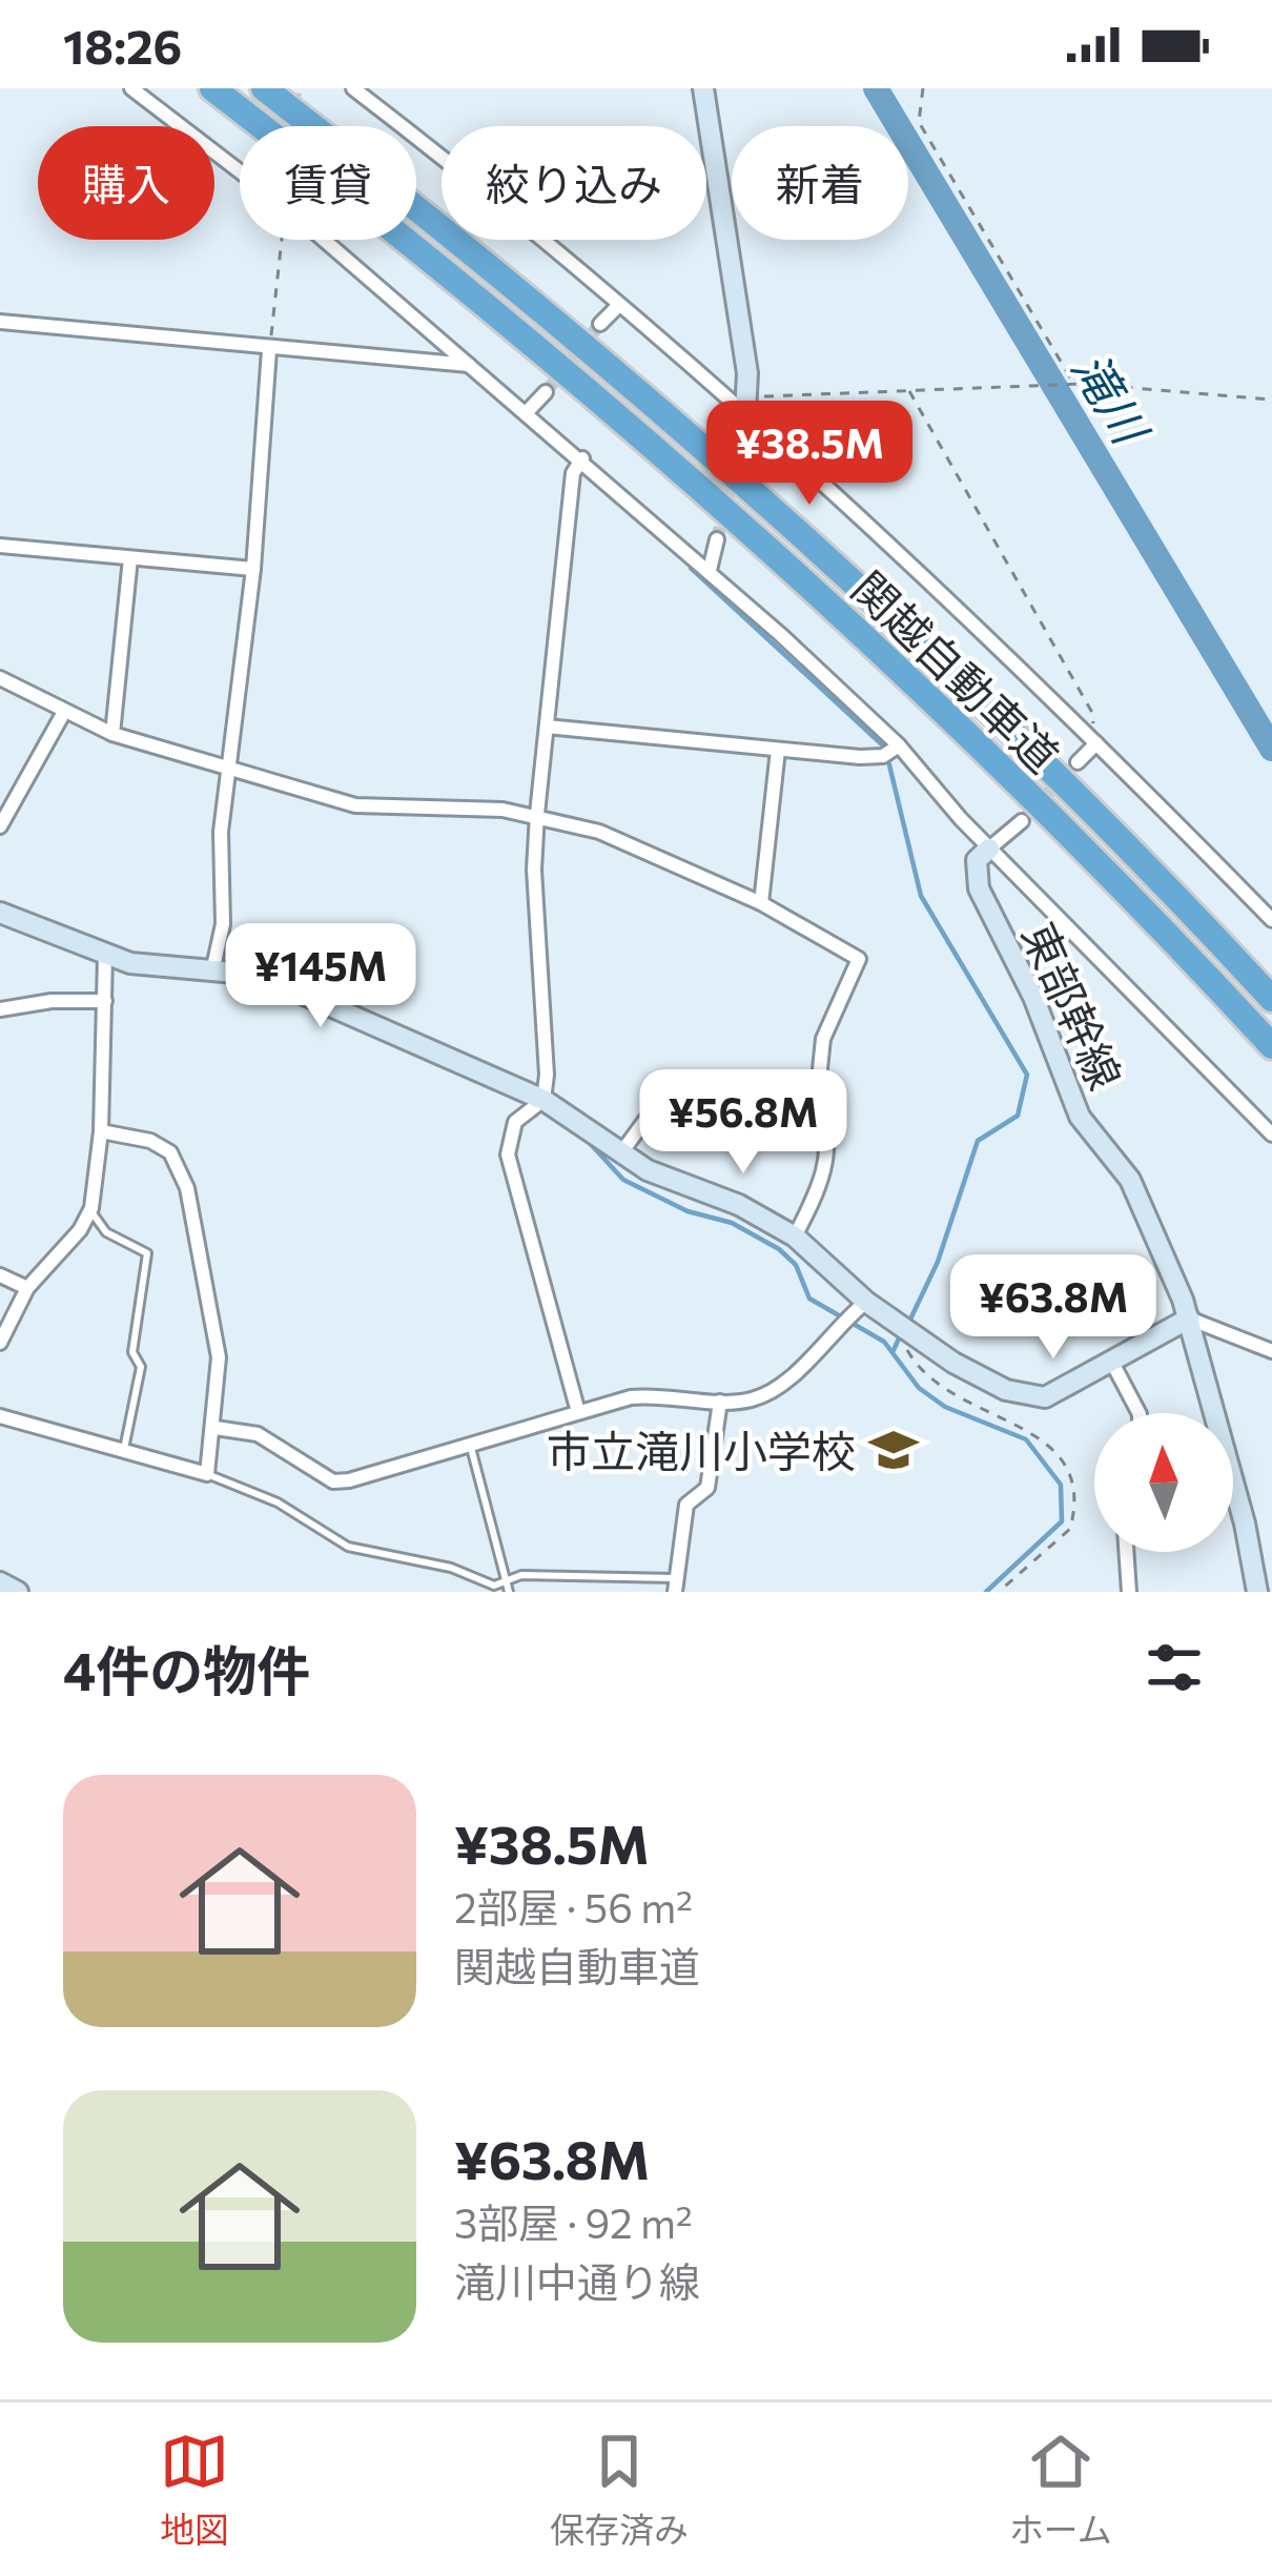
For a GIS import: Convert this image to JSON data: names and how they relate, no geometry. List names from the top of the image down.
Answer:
{
  "streets": {
    "highway": ["関越自動車道"],
    "street": ["東部幹線"]
  },
  "water": ["滝川"],
  "places": {
    "school or university": ["市立滝川小学校"]
  },
  "north": "top",
  "page": {
    "status": "18:26",
    "chip": [
      "購入",
      "賃貸",
      "絞り込み",
      "新着"
    ],
    "price": [
      "¥38.5M",
      "¥145M",
      "¥56.8M",
      "¥63.8M"
    ],
    "heading": "4件の物件",
    "list": [
      {
        "name": "¥38.5M",
        "note": "2部屋 · 56 m² · 関越自動車道"
      },
      {
        "name": "¥63.8M",
        "note": "3部屋 · 92 m² · 滝川中通り線"
      }
    ],
    "tabs": ["地図", "保存済み", "ホーム"]
  }
}
